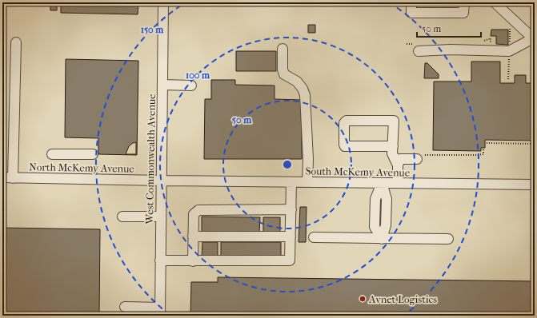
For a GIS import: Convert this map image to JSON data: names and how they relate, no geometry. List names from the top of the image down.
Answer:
{
  "streets": {
    "street": ["West Commonwealth Avenue", "North McKemy Avenue", "South McKemy Avenue"]
  },
  "crossings": [
    ["West Commonwealth Avenue", "North McKemy Avenue"],
    ["West Commonwealth Avenue", "South McKemy Avenue"],
    ["North McKemy Avenue", "South McKemy Avenue"]
  ],
  "places": ["Avnet Logistics"],
  "scale_bar": "50 m",
  "rings": ["150 m", "100 m", "50 m"]
}
